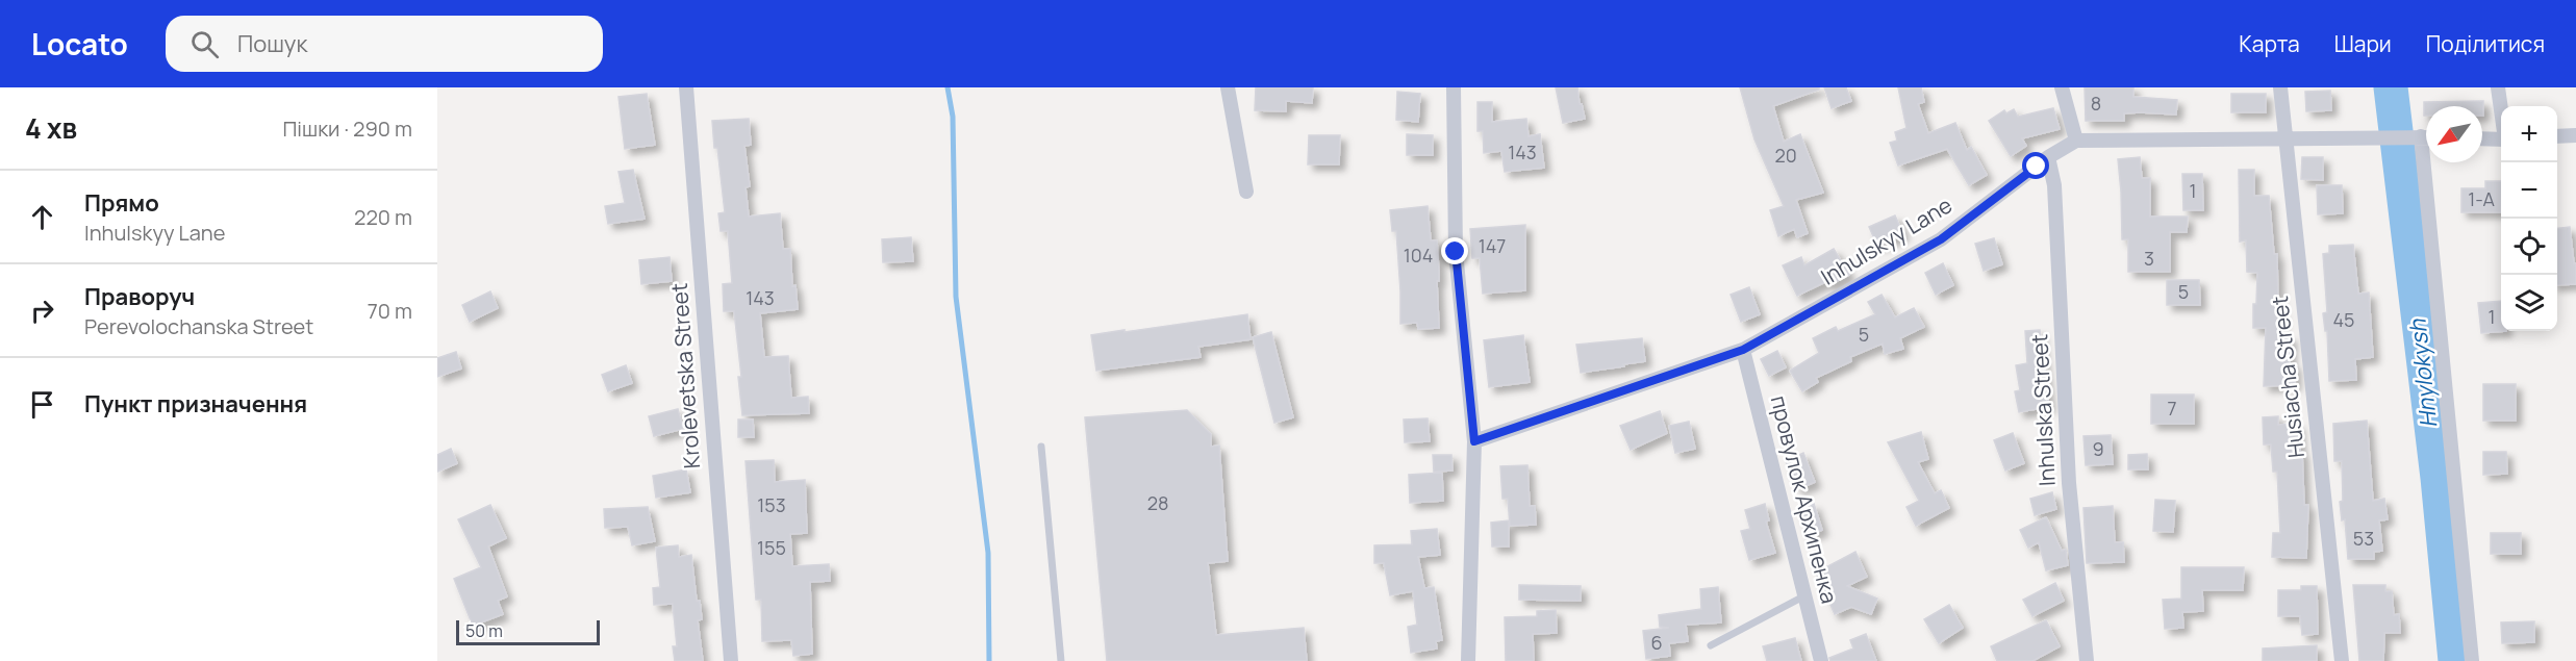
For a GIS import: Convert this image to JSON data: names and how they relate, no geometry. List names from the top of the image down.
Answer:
{
  "streets": {
    "street": [
      "Inhulskyy Lane",
      "Krolevetska Street",
      "Husiacha Street",
      "Inhulska Street",
      "провулок Архипенка"
    ]
  },
  "crossings": [
    ["Inhulskyy Lane", "Husiacha Street"],
    ["Inhulskyy Lane", "Inhulska Street"],
    ["Inhulskyy Lane", "провулок Архипенка"]
  ],
  "water": ["Hnylokysh"],
  "house_numbers": [
    "8",
    "143",
    "20",
    "1",
    "1-А",
    "147",
    "104",
    "3",
    "5",
    "143",
    "1",
    "45",
    "5",
    "7",
    "9",
    "28",
    "153",
    "53",
    "155",
    "6"
  ],
  "scale_bar": "50 m",
  "north": "bottom left",
  "page": {
    "header": "Locato",
    "search": "Пошук",
    "nav": ["Карта", "Шари", "Поділитися"],
    "heading": ["4 хв", "Пішки · 290 m"],
    "map_buttons": ["+", "−"],
    "list": [
      ["Прямо", "Inhulskyy Lane", "220 m"],
      ["Праворуч", "Perevolochanska Street", "70 m"],
      "Пункт призначення"
    ],
    "scale": "50 m"
  }
}
